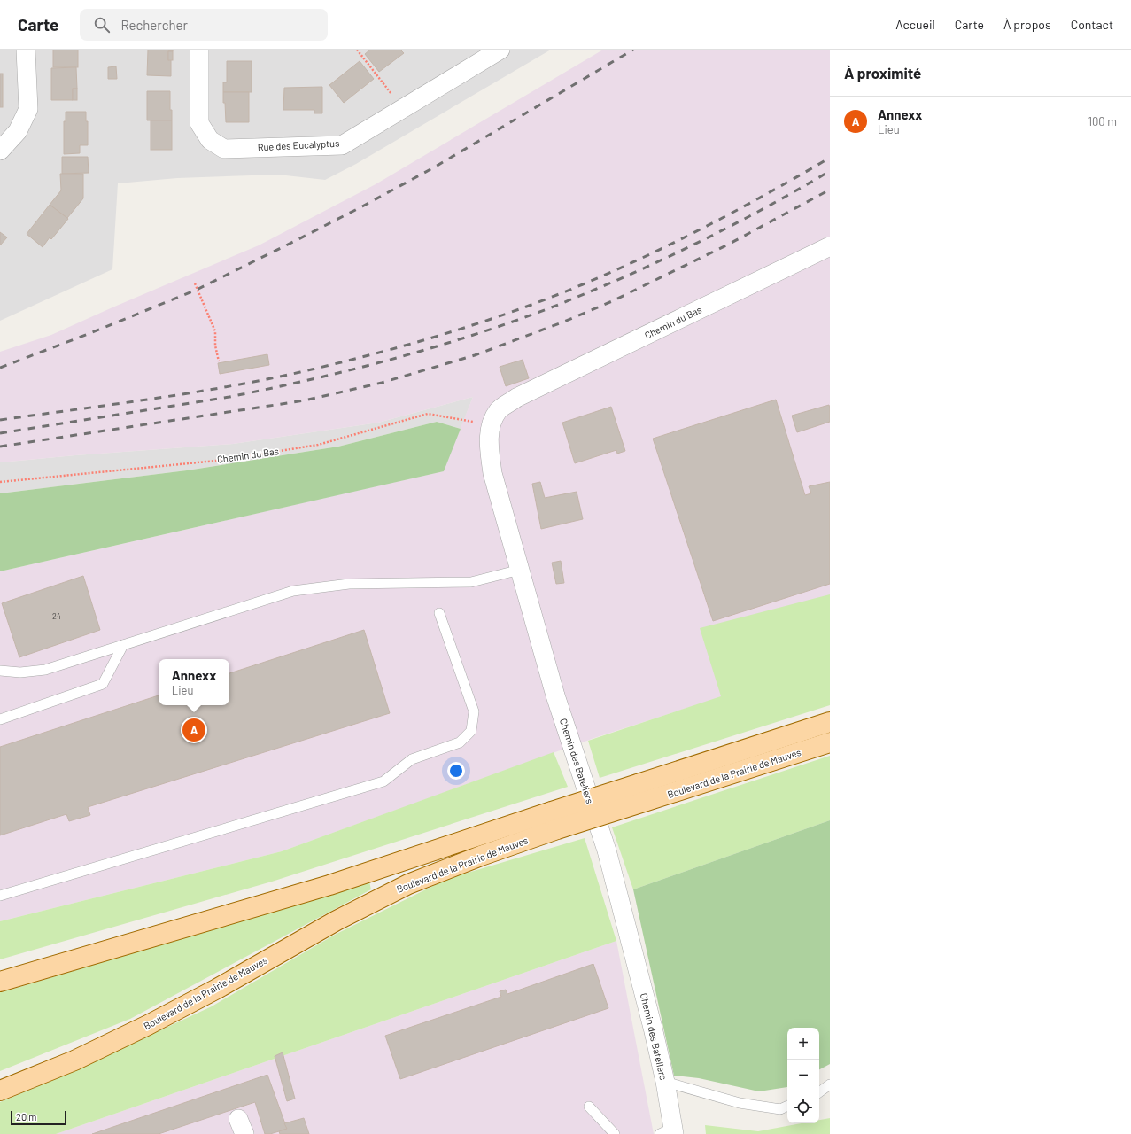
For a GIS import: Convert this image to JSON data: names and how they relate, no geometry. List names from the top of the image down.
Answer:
{
  "streets": {
    "main road": ["Boulevard de la Prairie de Mauves"],
    "street": ["Rue des Eucalyptus", "Chemin du Bas", "Chemin des Bateliers"]
  },
  "crossings": [
    ["Chemin du Bas", "Chemin des Bateliers"]
  ],
  "house_numbers": ["24"],
  "scale_bar": "20 m",
  "page": {
    "header": "Carte",
    "search": "Rechercher",
    "nav": [
      "Accueil",
      "Carte",
      "À propos",
      "Contact"
    ],
    "heading": "À proximité",
    "list": [
      {
        "mark": "A",
        "name": "Annexx",
        "note": "Lieu",
        "value": "100 m"
      }
    ],
    "popup": ["Annexx", "Lieu"],
    "pins": "A",
    "map_buttons": ["+", "−"],
    "scale": "20 m"
  }
}
